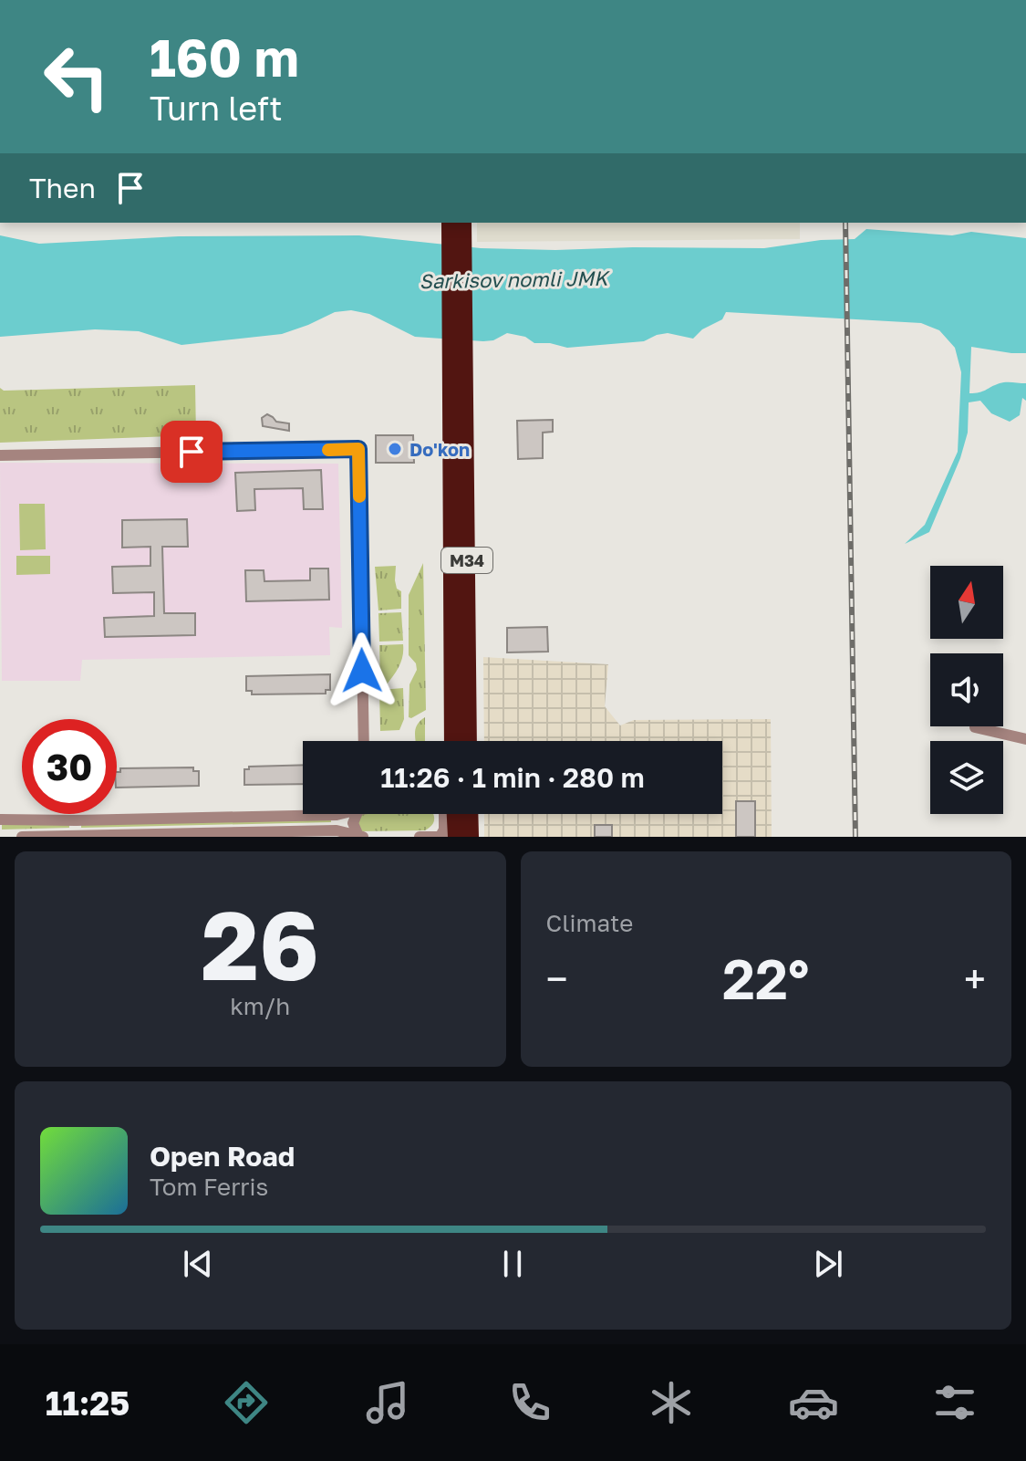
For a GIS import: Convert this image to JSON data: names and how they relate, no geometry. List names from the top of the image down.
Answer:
{
  "streets": {
    "highway": ["M34"]
  },
  "water": ["Sarkisov nomli JMK"],
  "places": ["Do'kon"],
  "north": "top",
  "page": {
    "turn": ["160 m", "Turn left"],
    "then": "Then",
    "limit": "30",
    "trip": "11:26 · 1 min · 280 m",
    "tile": [
      ["26", "km/h"],
      "Climate"
    ],
    "heat": ["−", "22°", "+"],
    "song": ["Open Road", "Tom Ferris"],
    "tabs": "11:25"
  }
}
